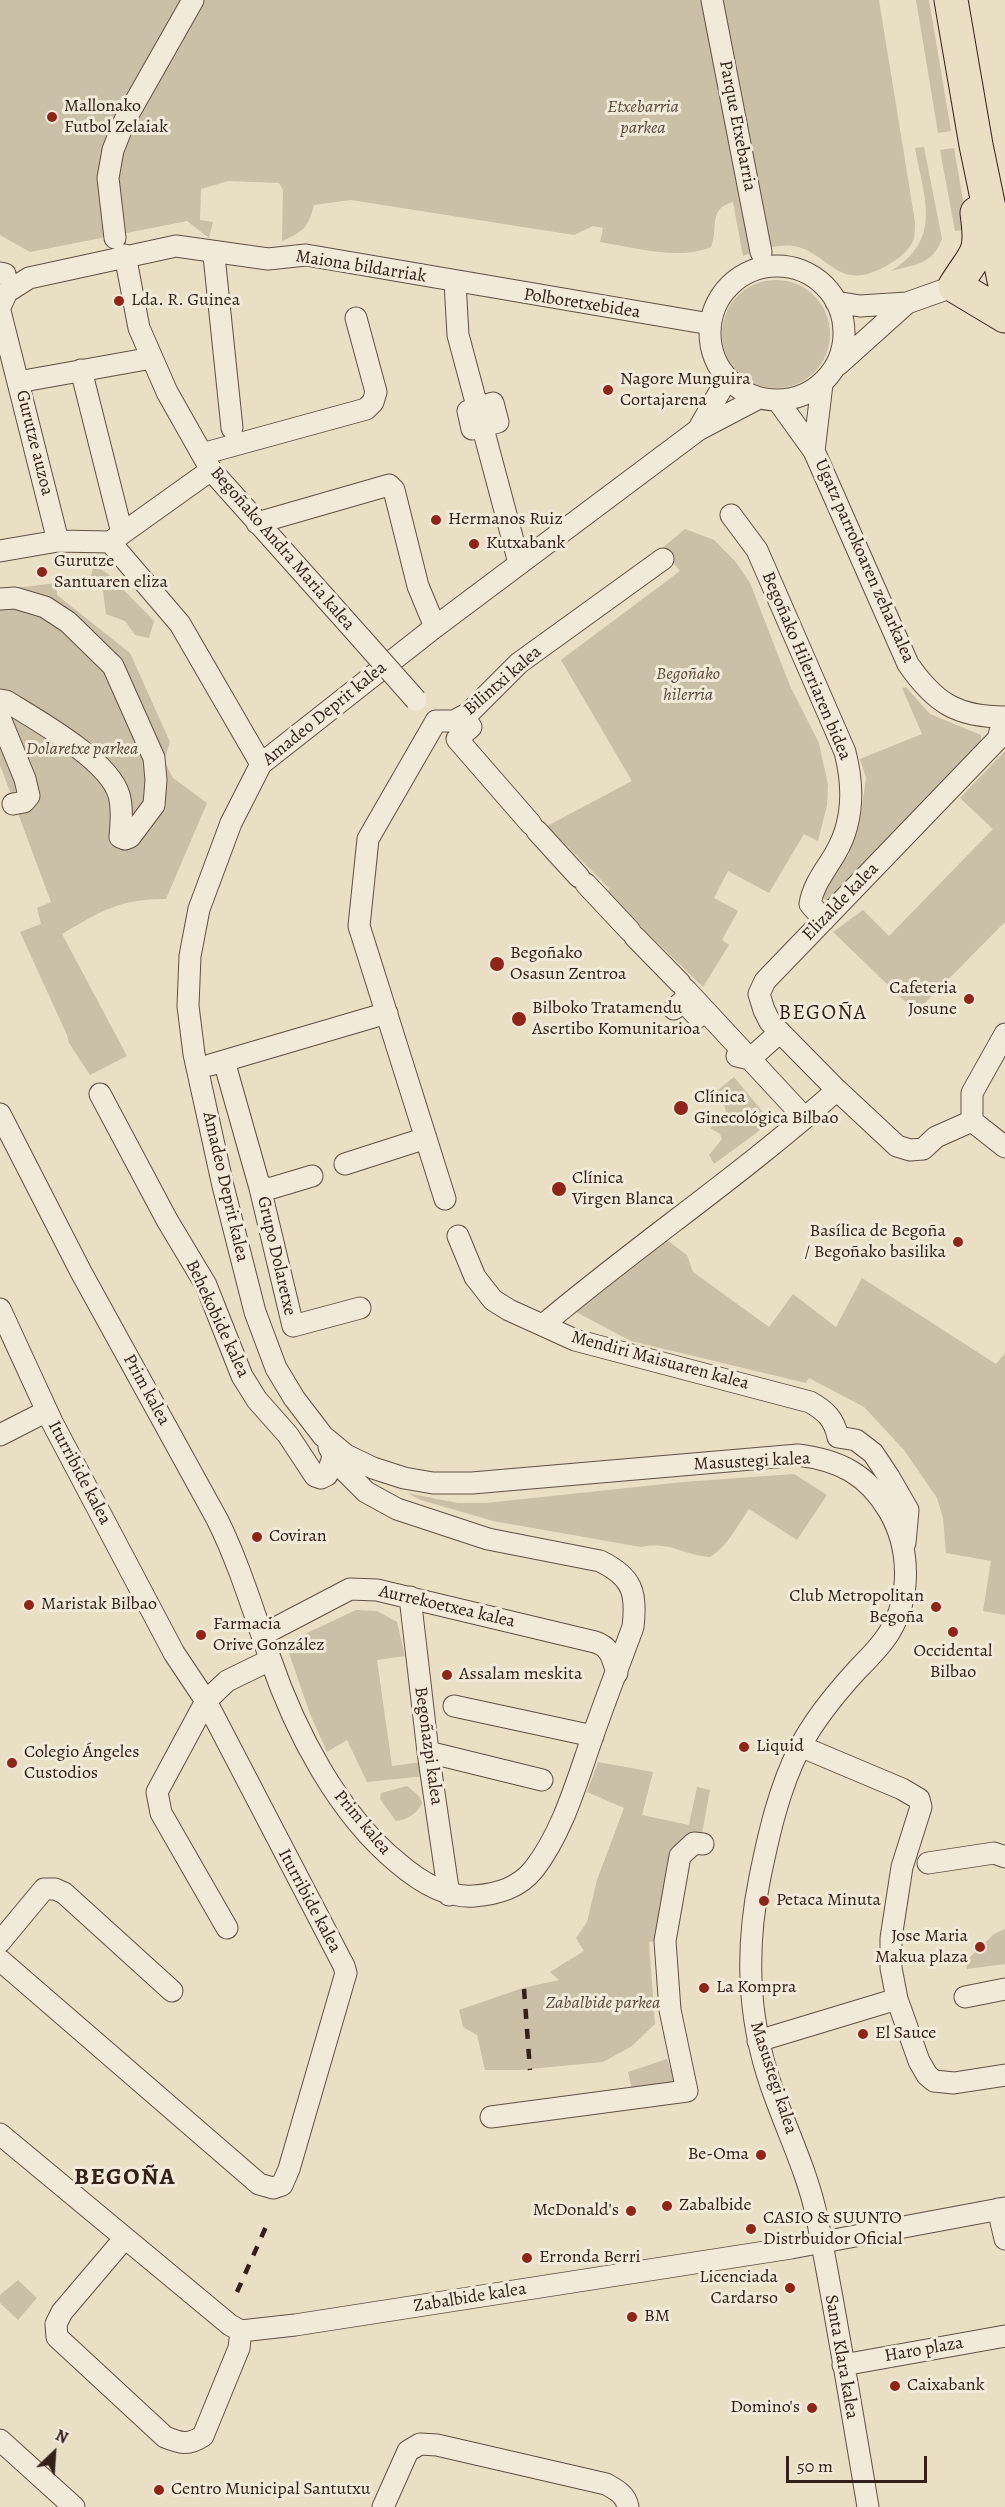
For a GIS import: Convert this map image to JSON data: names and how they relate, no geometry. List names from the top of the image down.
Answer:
{
  "streets": {
    "street": [
      "Parque Etxebarria",
      "Maiona bildarriak",
      "Polboretxebidea",
      "Gurutze auzoa",
      "Begoñako Andra Maria kalea",
      "Ugatz parrokoaren zeharkalea",
      "Begoñako Hilerriaren bidea",
      "Bilintxi kalea",
      "Amadeo Deprit kalea",
      "Elizalde kalea",
      "Grupo Dolaretxe",
      "Behekobide kalea",
      "Mendiri Maisuaren kalea",
      "Prim kalea",
      "Masustegi kalea",
      "Iturribide kalea",
      "Aurrekoetxea kalea",
      "Begoñazpi kalea",
      "Zabalbide kalea",
      "Haro plaza",
      "Santa Klara kalea"
    ]
  },
  "crossings": [
    ["Maiona bildarriak", "Polboretxebidea"],
    ["Maiona bildarriak", "Gurutze auzoa"],
    ["Maiona bildarriak", "Begoñako Andra Maria kalea"],
    ["Polboretxebidea", "Ugatz parrokoaren zeharkalea"],
    ["Polboretxebidea", "Amadeo Deprit kalea"],
    ["Gurutze auzoa", "Begoñako Andra Maria kalea"],
    ["Begoñako Andra Maria kalea", "Bilintxi kalea"],
    ["Ugatz parrokoaren zeharkalea", "Amadeo Deprit kalea"],
    ["Ugatz parrokoaren zeharkalea", "Elizalde kalea"],
    ["Begoñako Hilerriaren bidea", "Elizalde kalea"],
    ["Amadeo Deprit kalea", "Prim kalea"],
    ["Amadeo Deprit kalea", "Masustegi kalea"],
    ["Behekobide kalea", "Prim kalea"],
    ["Prim kalea", "Masustegi kalea"],
    ["Prim kalea", "Aurrekoetxea kalea"],
    ["Prim kalea", "Begoñazpi kalea"],
    ["Masustegi kalea", "Zabalbide kalea"],
    ["Masustegi kalea", "Santa Klara kalea"],
    ["Aurrekoetxea kalea", "Begoñazpi kalea"],
    ["Zabalbide kalea", "Santa Klara kalea"],
    ["Haro plaza", "Santa Klara kalea"]
  ],
  "districts": ["BEGOÑA", "BEGOÑA"],
  "parks": [
    "Etxebarria parkea",
    "Begoñako hilerria",
    "Dolaretxe parkea",
    "Zabalbide parkea"
  ],
  "places": [
    "Mallonako Futbol Zelaiak",
    "Lda. R. Guinea",
    "Nagore Munguira Cortajarena",
    "Hermanos Ruiz",
    "Kutxabank",
    "Gurutze Santuaren eliza",
    "Begoñako Osasun Zentroa",
    "Cafeteria Josune",
    "Bilboko Tratamendu Asertibo Komunitarioa",
    "Clínica Ginecológica Bilbao",
    "Clínica Virgen Blanca",
    "Basílica de Begoña / Begoñako basilika",
    "Coviran",
    "Maristak Bilbao",
    "Club Metropolitan Begoña",
    "Occidental Bilbao",
    "Farmacia Orive González",
    "Assalam meskita",
    "Liquid",
    "Colegio Ángeles Custodios",
    "Petaca Minuta",
    "Jose Maria Makua plaza",
    "La Kompra",
    "El Sauce",
    "Be-Oma",
    "Zabalbide",
    "McDonald's",
    "CASIO & SUUNTO Distrbuidor Oficial",
    "Erronda Berri",
    "Licenciada Cardarso",
    "BM",
    "Caixabank",
    "Domino's",
    "Centro Municipal Santutxu"
  ],
  "scale_bar": "50 m",
  "north": "top right"
}
